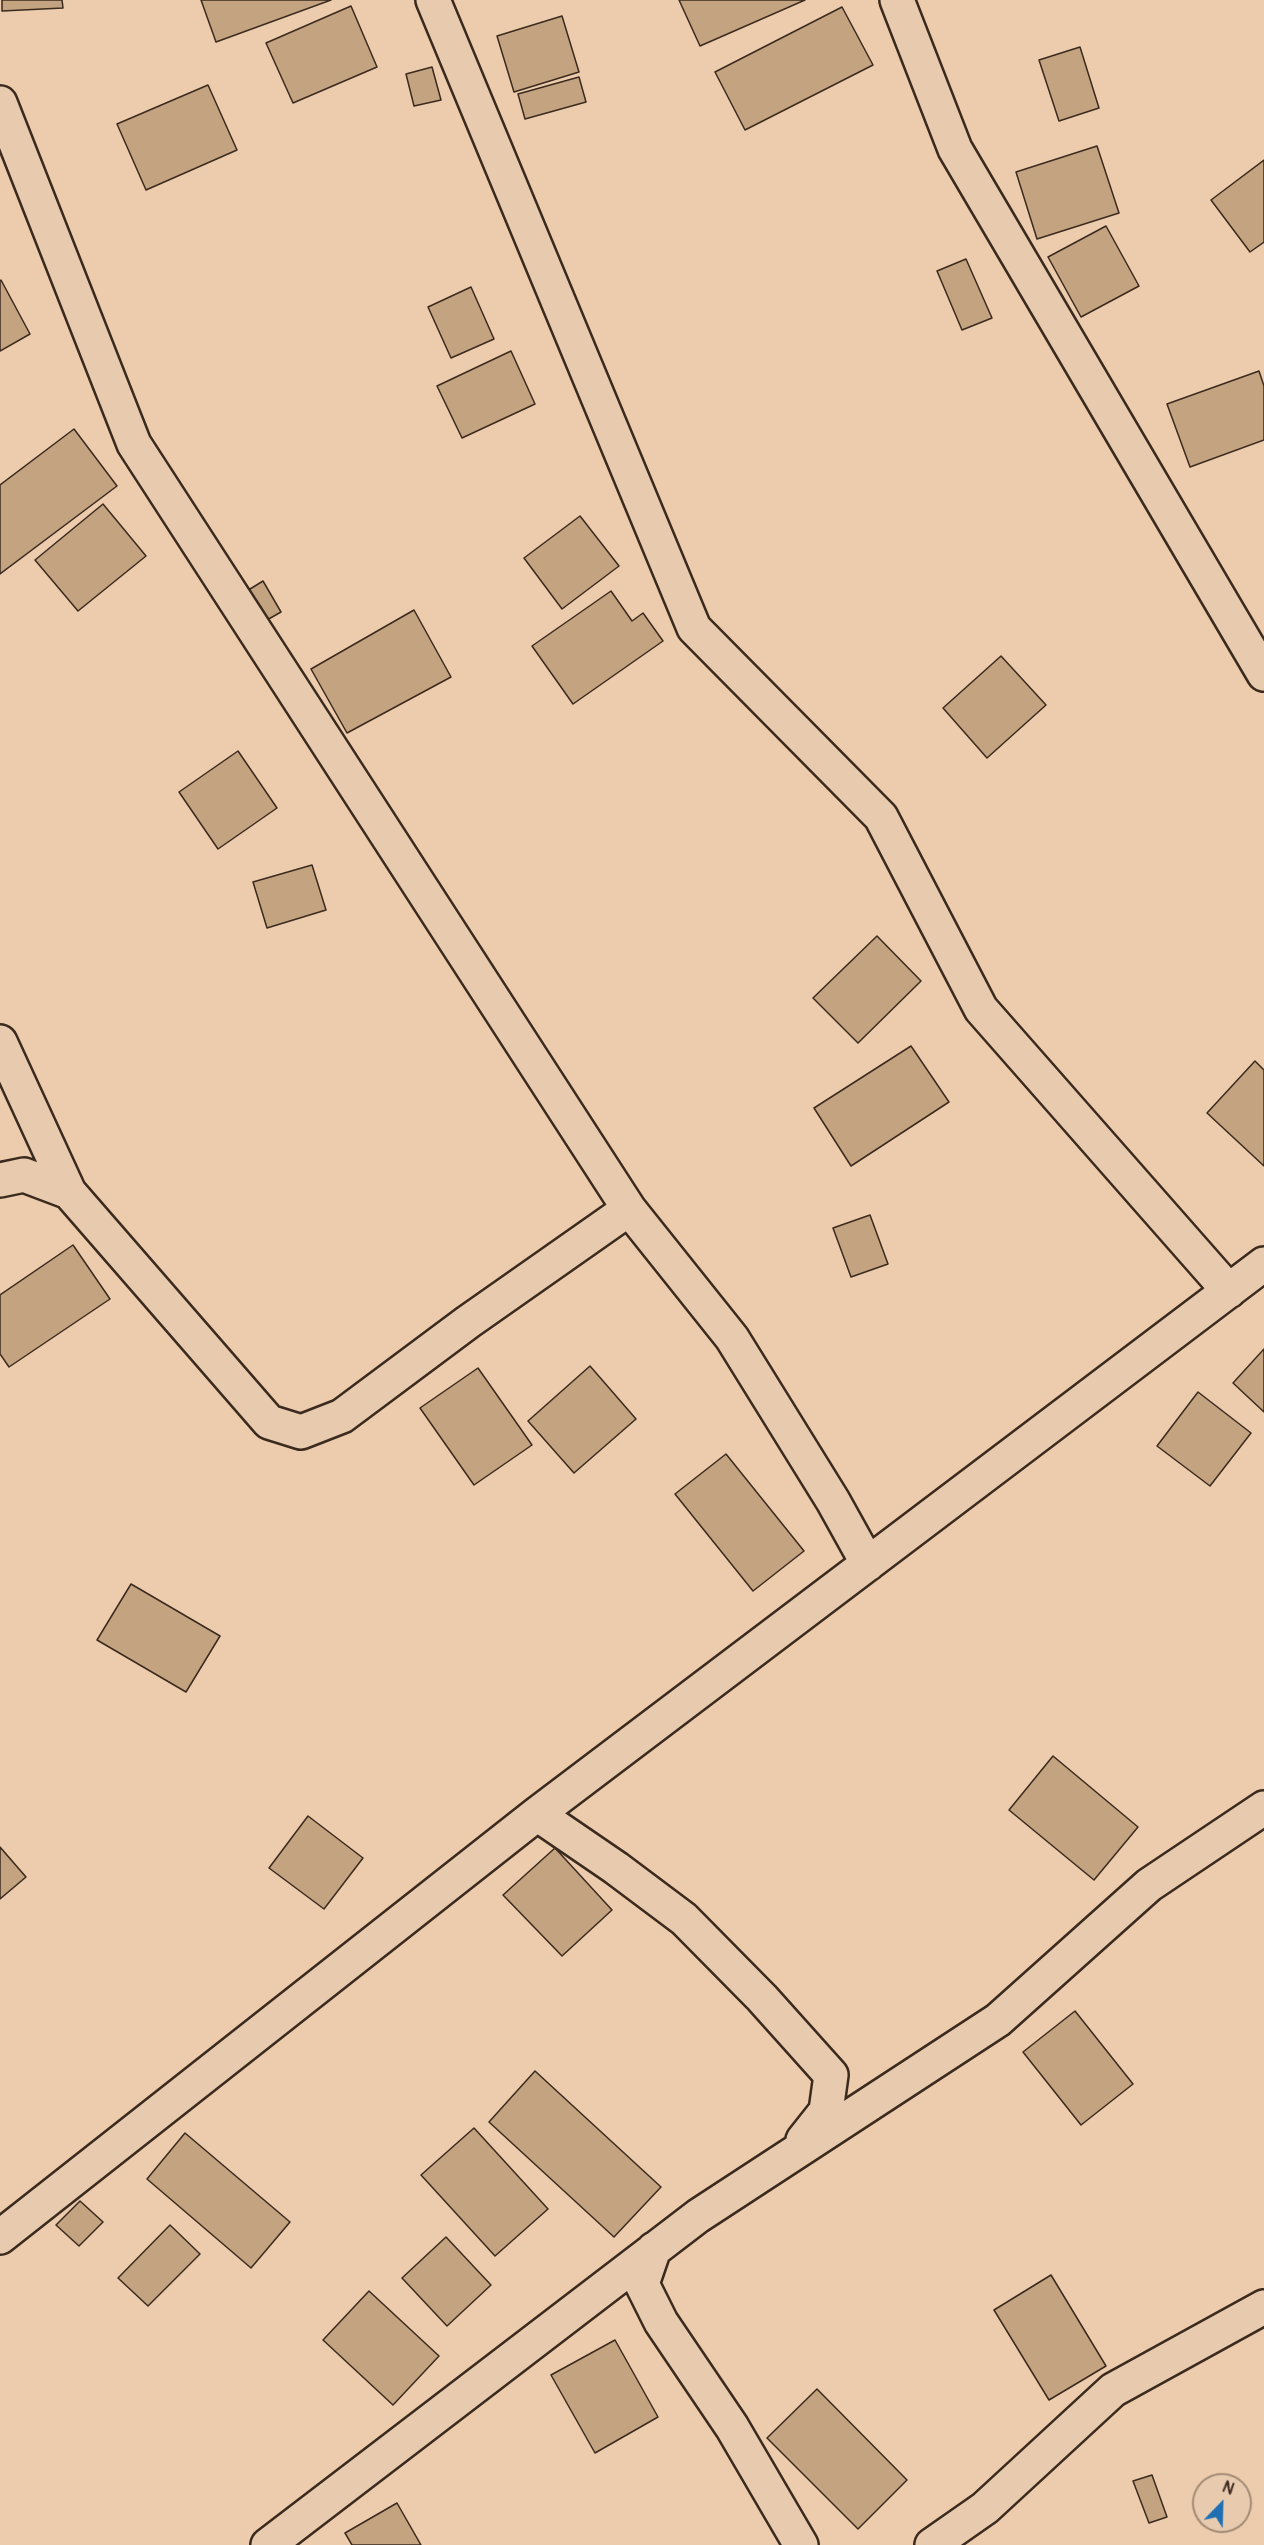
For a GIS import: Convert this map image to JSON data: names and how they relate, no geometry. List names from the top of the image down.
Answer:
{
  "north": "top right"
}
